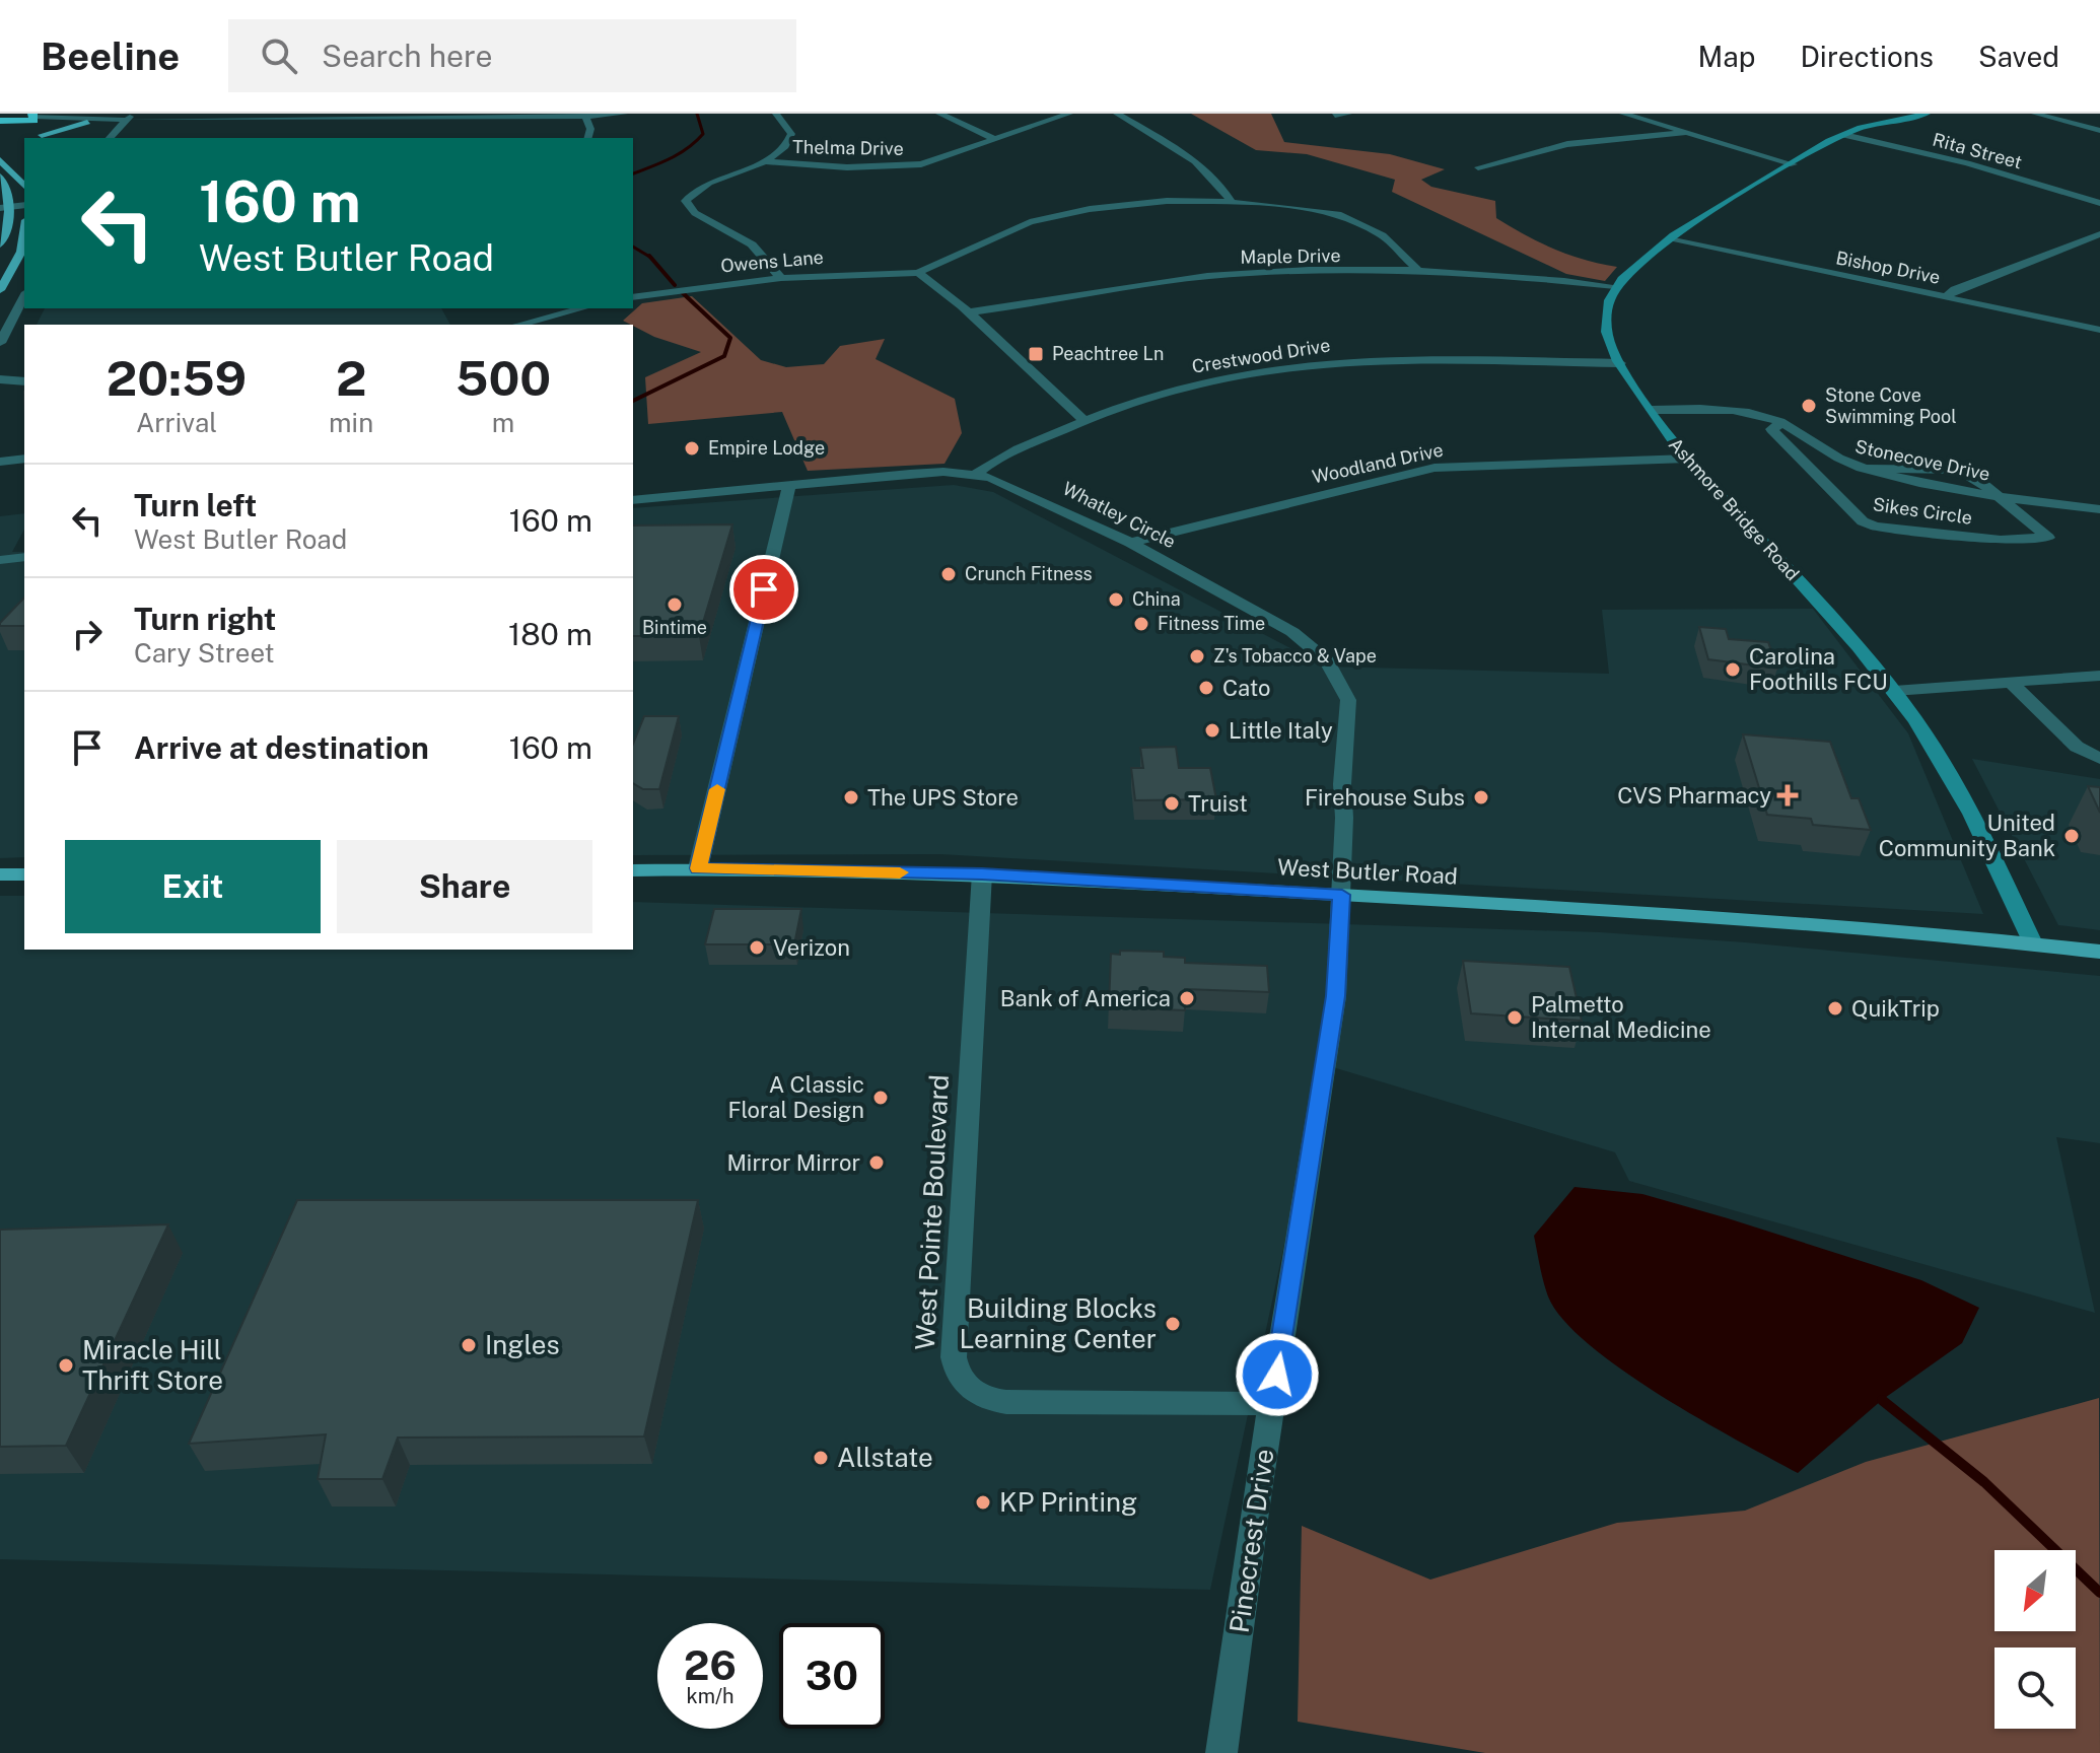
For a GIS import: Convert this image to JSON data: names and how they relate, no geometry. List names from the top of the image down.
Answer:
{
  "streets": {
    "main road": ["Ashmore Bridge Road", "West Butler Road"],
    "street": [
      "Thelma Drive",
      "Rita Street",
      "Maple Drive",
      "Owens Lane",
      "Bishop Drive",
      "Crestwood Drive",
      "Stonecove Drive",
      "Woodland Drive",
      "Sikes Circle",
      "Whatley Circle",
      "West Pointe Boulevard",
      "Pinecrest Drive"
    ]
  },
  "crossings": [
    ["Maple Drive", "Ashmore Bridge Road"],
    ["Crestwood Drive", "Ashmore Bridge Road"],
    ["Crestwood Drive", "Whatley Circle"],
    ["Stonecove Drive", "Ashmore Bridge Road"],
    ["Stonecove Drive", "Sikes Circle"],
    ["Woodland Drive", "Ashmore Bridge Road"],
    ["Woodland Drive", "Whatley Circle"],
    ["Ashmore Bridge Road", "West Butler Road"],
    ["Whatley Circle", "West Butler Road"],
    ["Whatley Circle", "Pinecrest Drive"],
    ["West Butler Road", "West Pointe Boulevard"],
    ["West Butler Road", "Pinecrest Drive"],
    ["West Pointe Boulevard", "Pinecrest Drive"]
  ],
  "places": {
    "transit": ["Peachtree Ln"],
    "other": [
      "Stone Cove Swimming Pool",
      "Empire Lodge",
      "Crunch Fitness",
      "China",
      "Bintime",
      "Fitness Time",
      "Z's Tobacco & Vape",
      "Carolina Foothills FCU",
      "Cato",
      "Little Italy",
      "The UPS Store",
      "Firehouse Subs",
      "Truist",
      "United Community Bank",
      "Verizon",
      "Bank of America",
      "QuikTrip",
      "Palmetto Internal Medicine",
      "A Classic Floral Design",
      "Mirror Mirror",
      "Building Blocks Learning Center",
      "Ingles",
      "Miracle Hill Thrift Store",
      "Allstate",
      "KP Printing"
    ],
    "health": ["CVS Pharmacy"]
  },
  "north": "bottom left",
  "page": {
    "header": "Beeline",
    "search": "Search here",
    "nav": ["Map", "Directions", "Saved"],
    "turn": ["160 m", "West Butler Road"],
    "eta": [
      "20:59",
      "Arrival",
      "2",
      "min",
      "500",
      "m"
    ],
    "list": [
      {
        "name": "Turn left",
        "note": "West Butler Road",
        "value": "160 m"
      },
      {
        "name": "Turn right",
        "note": "Cary Street",
        "value": "180 m"
      },
      {
        "name": "Arrive at destination",
        "value": "160 m"
      }
    ],
    "buttons": ["Exit", "Share"],
    "speed": "26 km/h",
    "limit": "30"
  }
}
